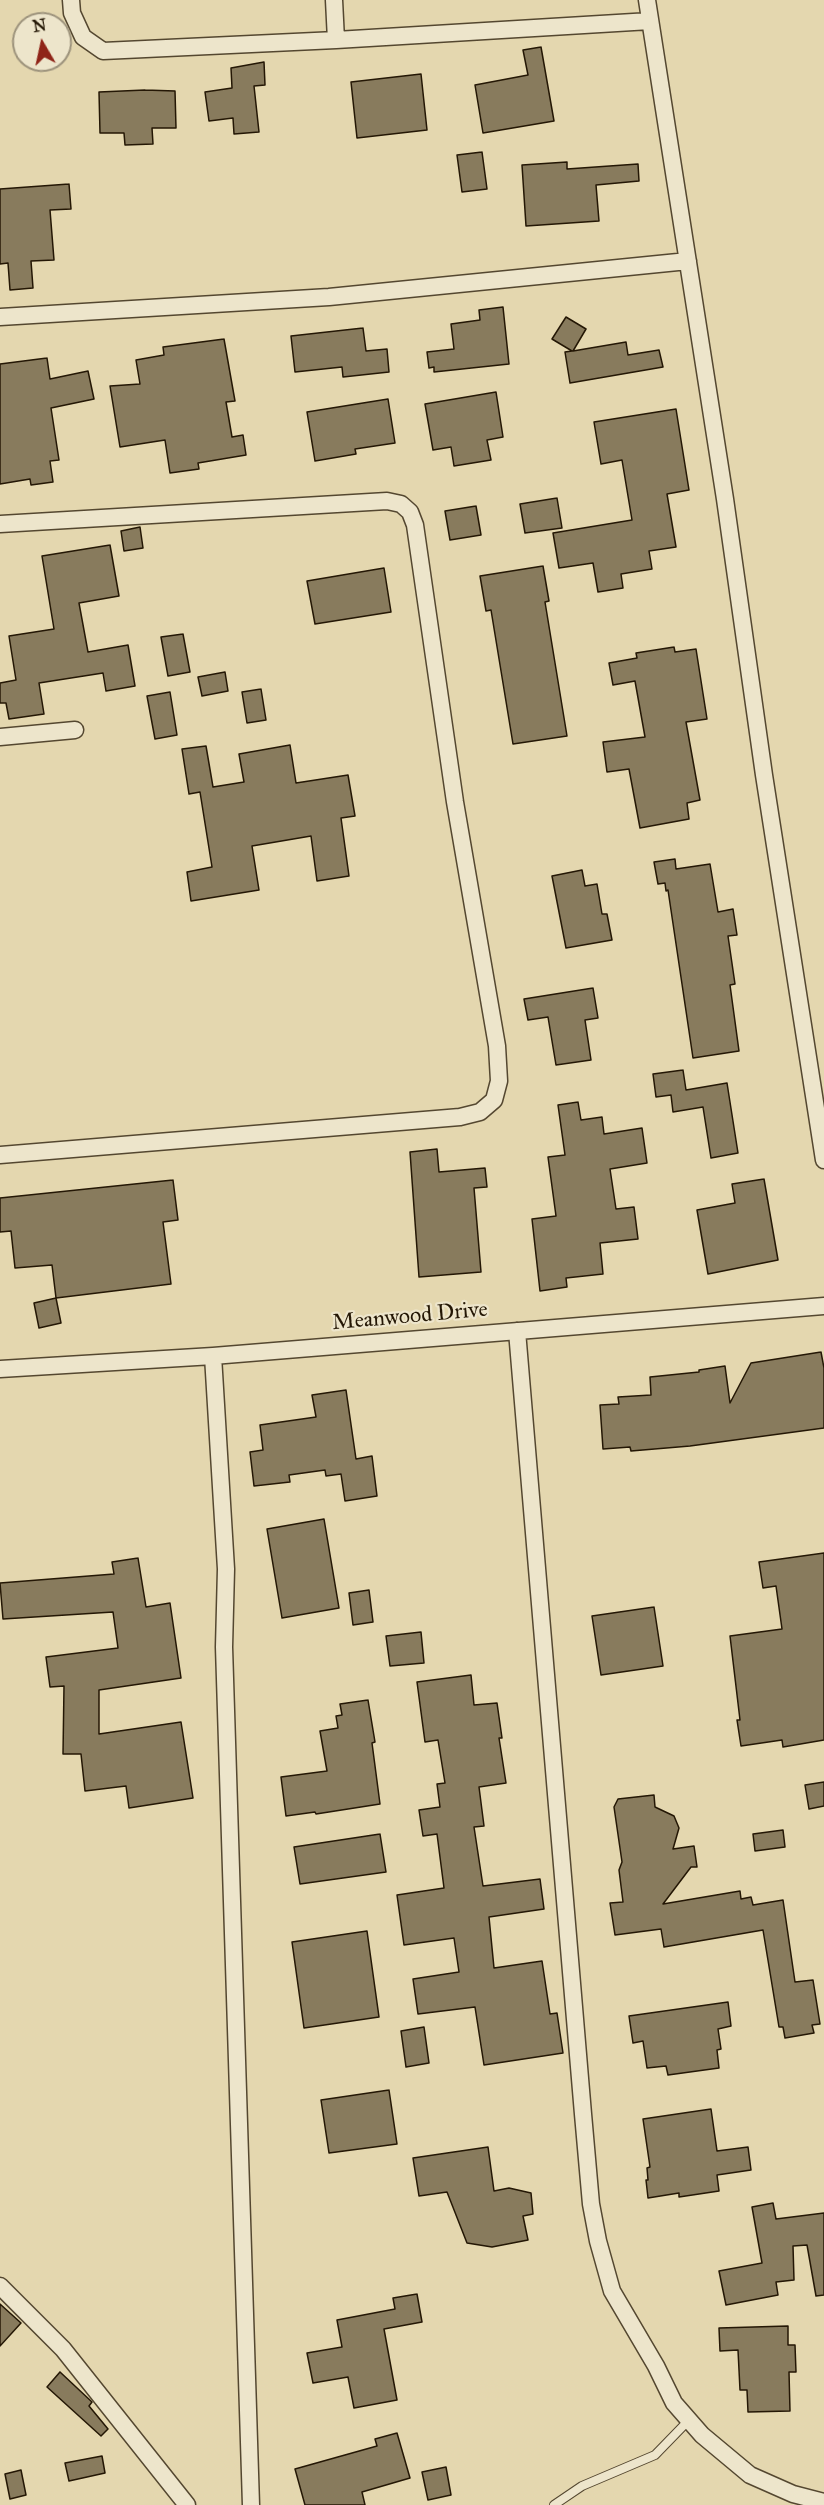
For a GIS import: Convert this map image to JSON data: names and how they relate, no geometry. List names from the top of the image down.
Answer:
{
  "streets": {
    "street": ["Meanwood Drive"]
  },
  "north": "top"
}
